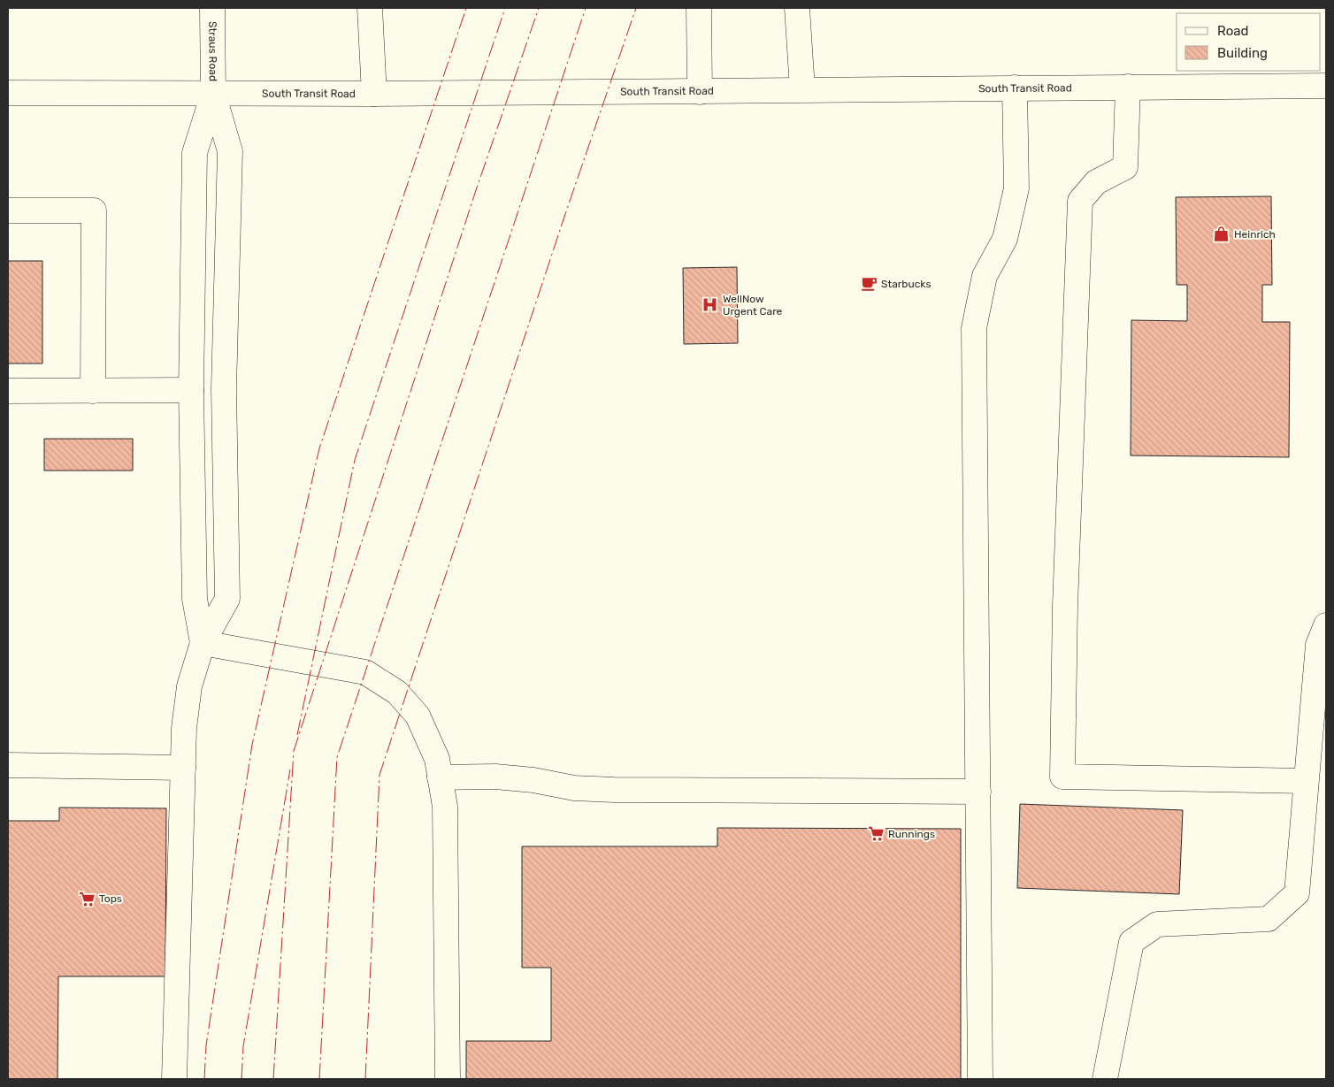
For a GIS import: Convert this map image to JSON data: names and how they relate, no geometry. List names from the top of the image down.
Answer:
{
  "streets": {
    "main road": ["Straus Road", "South Transit Road"]
  },
  "crossings": [
    ["Straus Road", "South Transit Road"]
  ],
  "places": {
    "shop": ["Heinrich"],
    "cafe": ["Starbucks"],
    "hospital": ["WellNow Urgent Care"],
    "supermarket": ["Runnings", "Tops"]
  },
  "legend": ["Road", "Building"]
}
